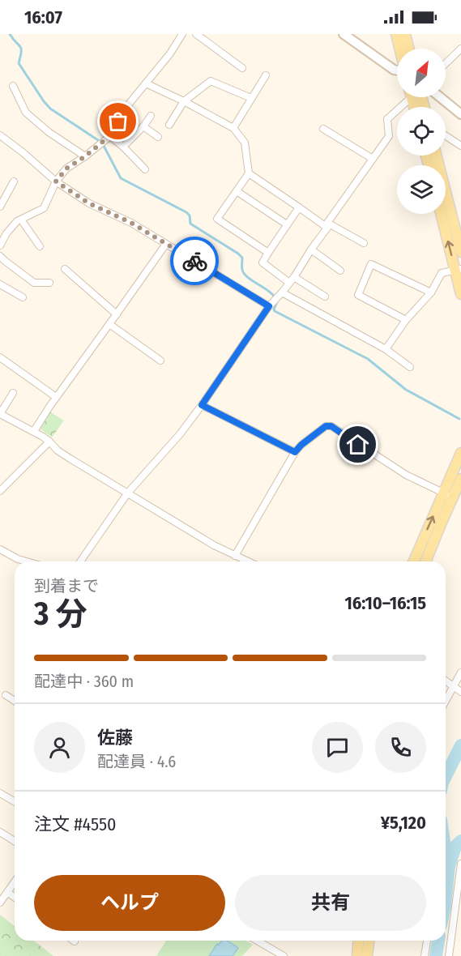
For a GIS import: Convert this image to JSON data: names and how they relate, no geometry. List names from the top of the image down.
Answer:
{
  "north": "top right",
  "page": {
    "status": "16:07",
    "heading": ["3 分", "到着まで", "16:10–16:15"],
    "panel": [
      "佐藤",
      "配達員 · 4.6",
      "注文 #4550",
      "¥5,120"
    ],
    "bar": "配達中 · 360 m",
    "buttons": ["ヘルプ", "共有"]
  }
}
